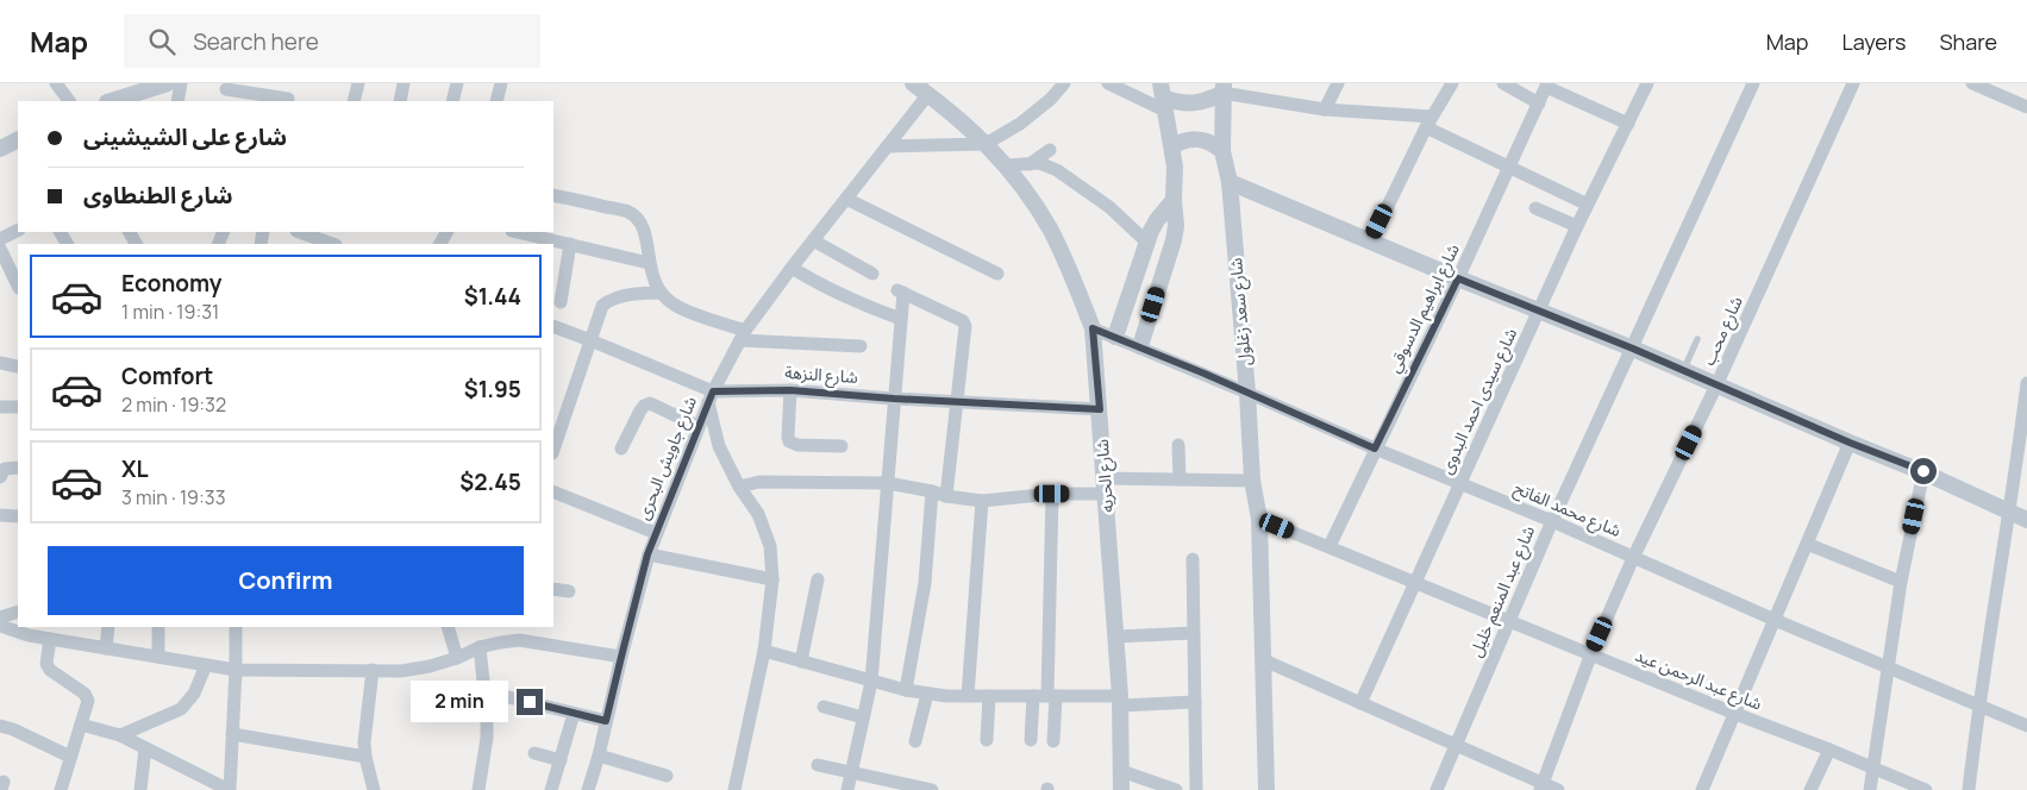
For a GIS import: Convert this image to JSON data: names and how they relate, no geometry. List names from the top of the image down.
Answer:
{
  "streets": {
    "street": [
      "شارع ابراهيم الدسوقي",
      "شارع سعد زغلول",
      "شارع محب",
      "شارع النزهة",
      "شارع سيدى احمد البدوى",
      "شارع جاويش البحرى",
      "شارع الحريه",
      "شارع محمد الفاتح",
      "شارع عبد المنعم خليل",
      "شارع عبد الرحمن عيد"
    ]
  },
  "crossings": [
    ["شارع ابراهيم الدسوقي", "شارع محمد الفاتح"],
    ["شارع ابراهيم الدسوقي", "شارع عبد الرحمن عيد"],
    ["شارع سعد زغلول", "شارع محمد الفاتح"],
    ["شارع سعد زغلول", "شارع عبد الرحمن عيد"],
    ["شارع محب", "شارع محمد الفاتح"],
    ["شارع محب", "شارع عبد الرحمن عيد"],
    ["شارع النزهة", "شارع جاويش البحرى"],
    ["شارع النزهة", "شارع الحريه"],
    ["شارع سيدى احمد البدوى", "شارع محمد الفاتح"],
    ["شارع سيدى احمد البدوى", "شارع عبد الرحمن عيد"],
    ["شارع جاويش البحرى", "شارع الحريه"],
    ["شارع الحريه", "شارع محمد الفاتح"],
    ["شارع محمد الفاتح", "شارع عبد المنعم خليل"],
    ["شارع عبد المنعم خليل", "شارع عبد الرحمن عيد"]
  ],
  "page": {
    "header": "Map",
    "search": "Search here",
    "nav": ["Map", "Layers", "Share"],
    "banner": ["شارع على الشيشينى", "شارع الطنطاوى"],
    "list": [
      {
        "name": "Economy",
        "note": "1 min · 19:31",
        "value": "$1.44"
      },
      {
        "name": "Comfort",
        "note": "2 min · 19:32",
        "value": "$1.95"
      },
      {
        "name": "XL",
        "note": "3 min · 19:33",
        "value": "$2.45"
      }
    ],
    "buttons": "Confirm",
    "bubble": "2 min"
  }
}
